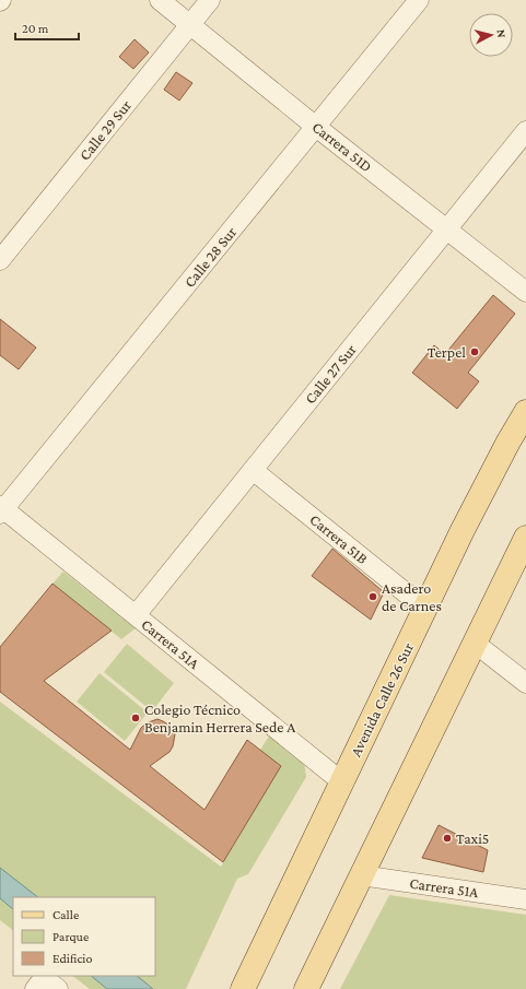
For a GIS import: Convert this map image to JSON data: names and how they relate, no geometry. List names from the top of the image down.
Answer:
{
  "streets": {
    "main road": ["Avenida Calle 26 Sur"],
    "street": [
      "Calle 29 Sur",
      "Carrera 51D",
      "Calle 28 Sur",
      "Calle 27 Sur",
      "Carrera 51B",
      "Carrera 51A"
    ]
  },
  "crossings": [
    ["Calle 29 Sur", "Carrera 51D"],
    ["Carrera 51D", "Calle 28 Sur"],
    ["Carrera 51D", "Calle 27 Sur"],
    ["Calle 28 Sur", "Carrera 51A"],
    ["Calle 27 Sur", "Carrera 51B"],
    ["Calle 27 Sur", "Carrera 51A"],
    ["Carrera 51B", "Avenida Calle 26 Sur"],
    ["Carrera 51A", "Avenida Calle 26 Sur"]
  ],
  "places": [
    "Terpel",
    "Asadero de Carnes",
    "Colegio Técnico Benjamin Herrera Sede A",
    "Taxi5"
  ],
  "legend": ["Calle", "Parque", "Edificio"],
  "scale_bar": "20 m",
  "north": "right"
}
